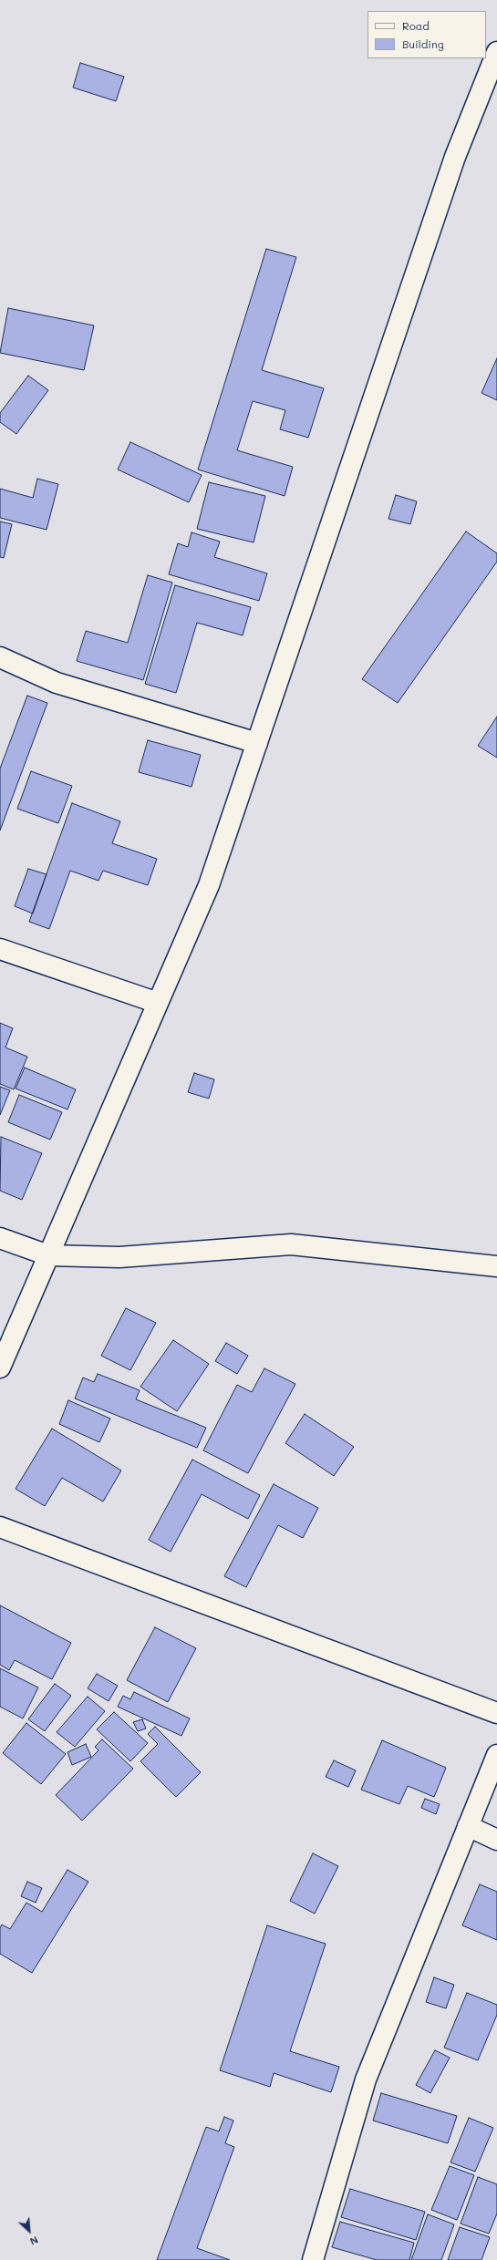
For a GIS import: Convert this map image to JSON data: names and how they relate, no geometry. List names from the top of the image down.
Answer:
{
  "legend": ["Road", "Building"],
  "north": "bottom right"
}
